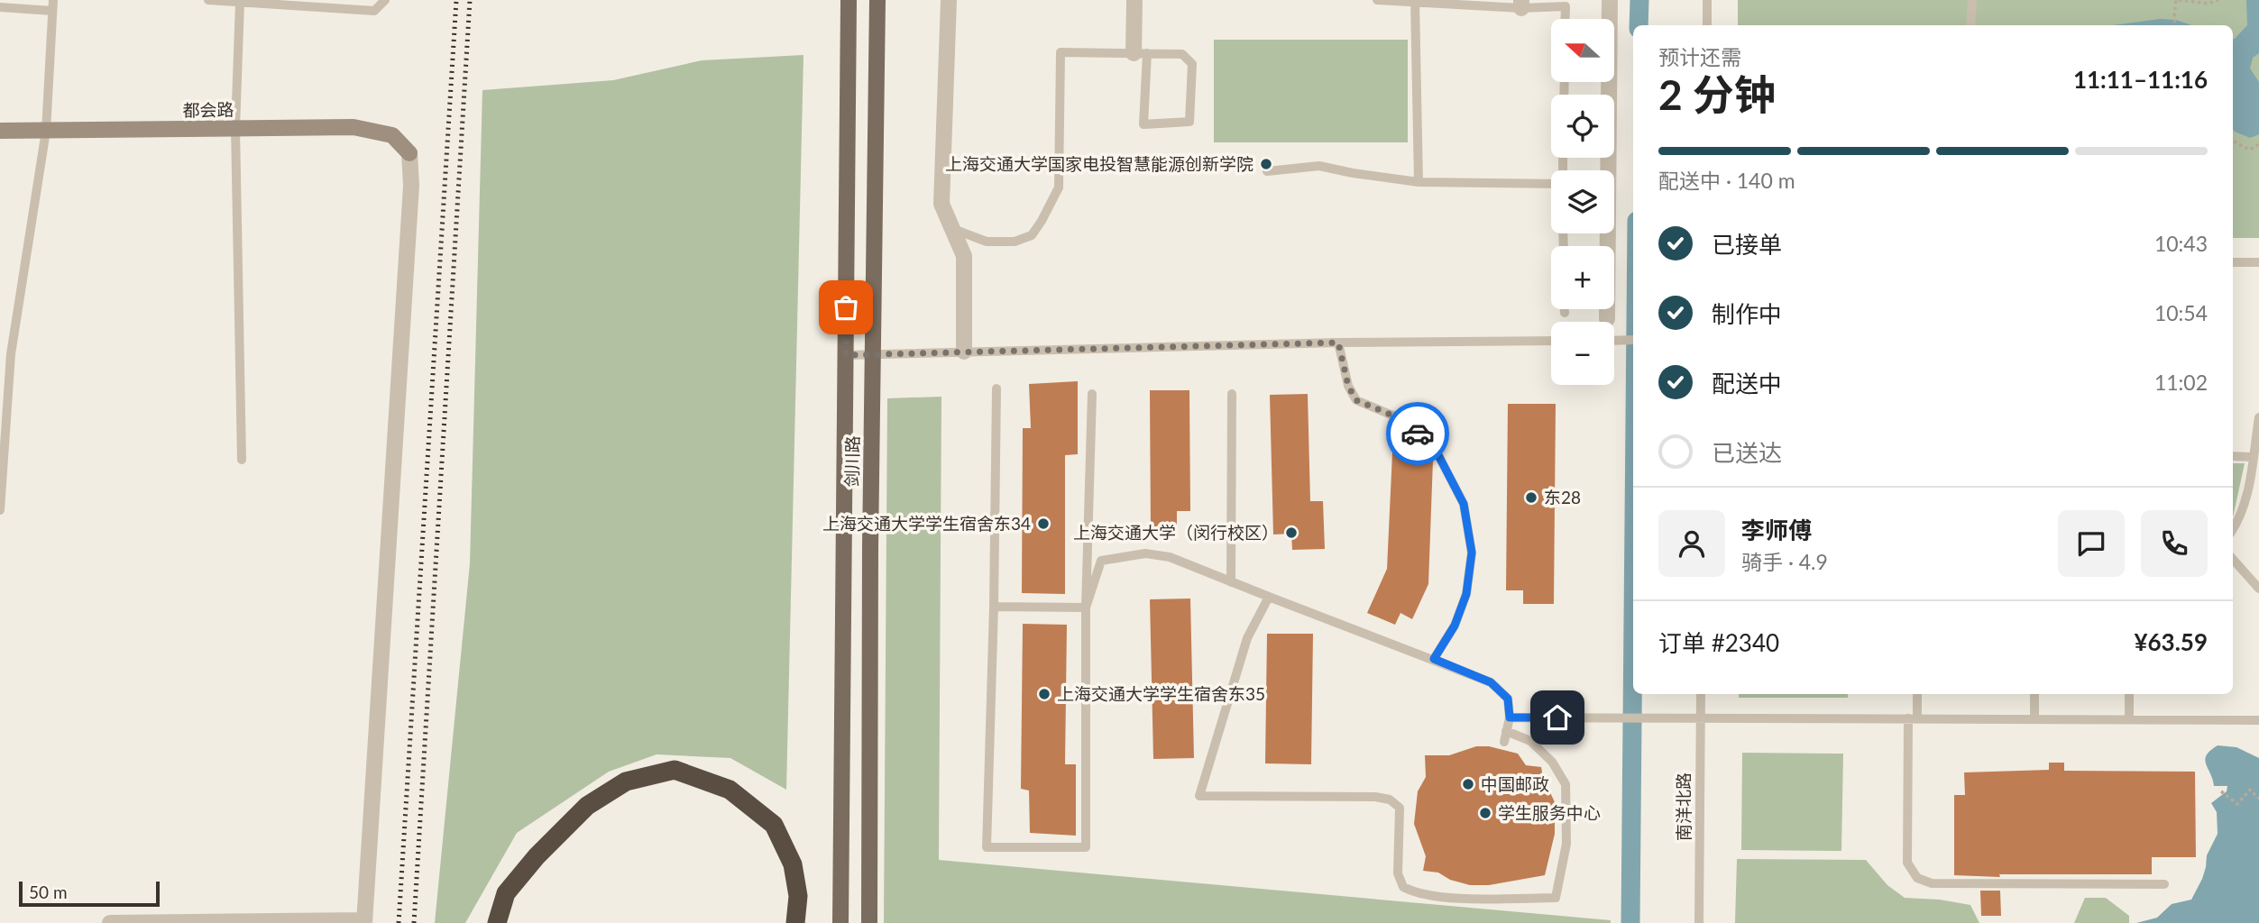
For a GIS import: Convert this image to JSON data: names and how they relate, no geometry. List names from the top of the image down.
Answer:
{
  "streets": {
    "main road": ["剑川路"],
    "street": ["都会路"],
    "lane": ["南洋北路"]
  },
  "places": [
    "上海交通大学国家电投智慧能源创新学院",
    "东28",
    "上海交通大学学生宿舍东34",
    "上海交通大学（闵行校区）",
    "上海交通大学学生宿舍东35",
    "中国邮政",
    "学生服务中心"
  ],
  "scale_bar": "50 m",
  "north": "left",
  "page": {
    "map_buttons": ["+", "−"],
    "heading": ["2 分钟", "预计还需", "11:11–11:16"],
    "panel": [
      "李师傅",
      "骑手 · 4.9",
      "订单 #2340",
      "¥63.59"
    ],
    "bar": "配送中 · 140 m",
    "list": [
      ["已接单", "10:43"],
      ["制作中", "10:54"],
      ["配送中", "11:02"],
      "已送达"
    ],
    "scale": "50 m"
  }
}
